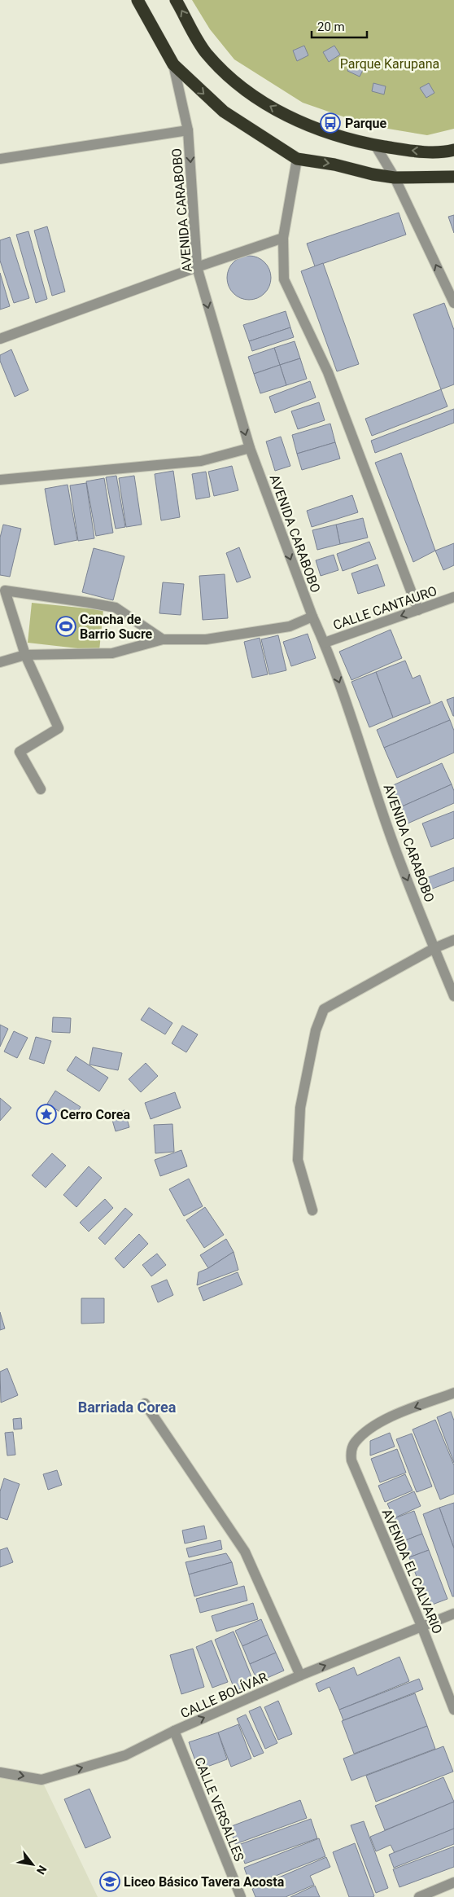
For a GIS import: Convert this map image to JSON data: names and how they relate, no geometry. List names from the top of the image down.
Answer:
{
  "streets": {
    "street": [
      "AVENIDA CARABOBO",
      "CALLE CANTAURO",
      "AVENIDA EL CALVARIO",
      "CALLE BOLÍVAR",
      "CALLE VERSALLES"
    ]
  },
  "crossings": [
    ["AVENIDA CARABOBO", "CALLE CANTAURO"],
    ["AVENIDA EL CALVARIO", "CALLE BOLÍVAR"],
    ["CALLE BOLÍVAR", "CALLE VERSALLES"]
  ],
  "one_way": ["AVENIDA CARABOBO", "CALLE CANTAURO", "CALLE BOLÍVAR"],
  "districts": ["Barriada Corea"],
  "parks": ["Parque Karupana"],
  "places": {
    "bus stop": ["Parque"],
    "sports": ["Cancha de Barrio Sucre"],
    "place": ["Cerro Corea"],
    "school or university": ["Liceo Básico Tavera Acosta"]
  },
  "scale_bar": "20 m",
  "north": "bottom right"
}
